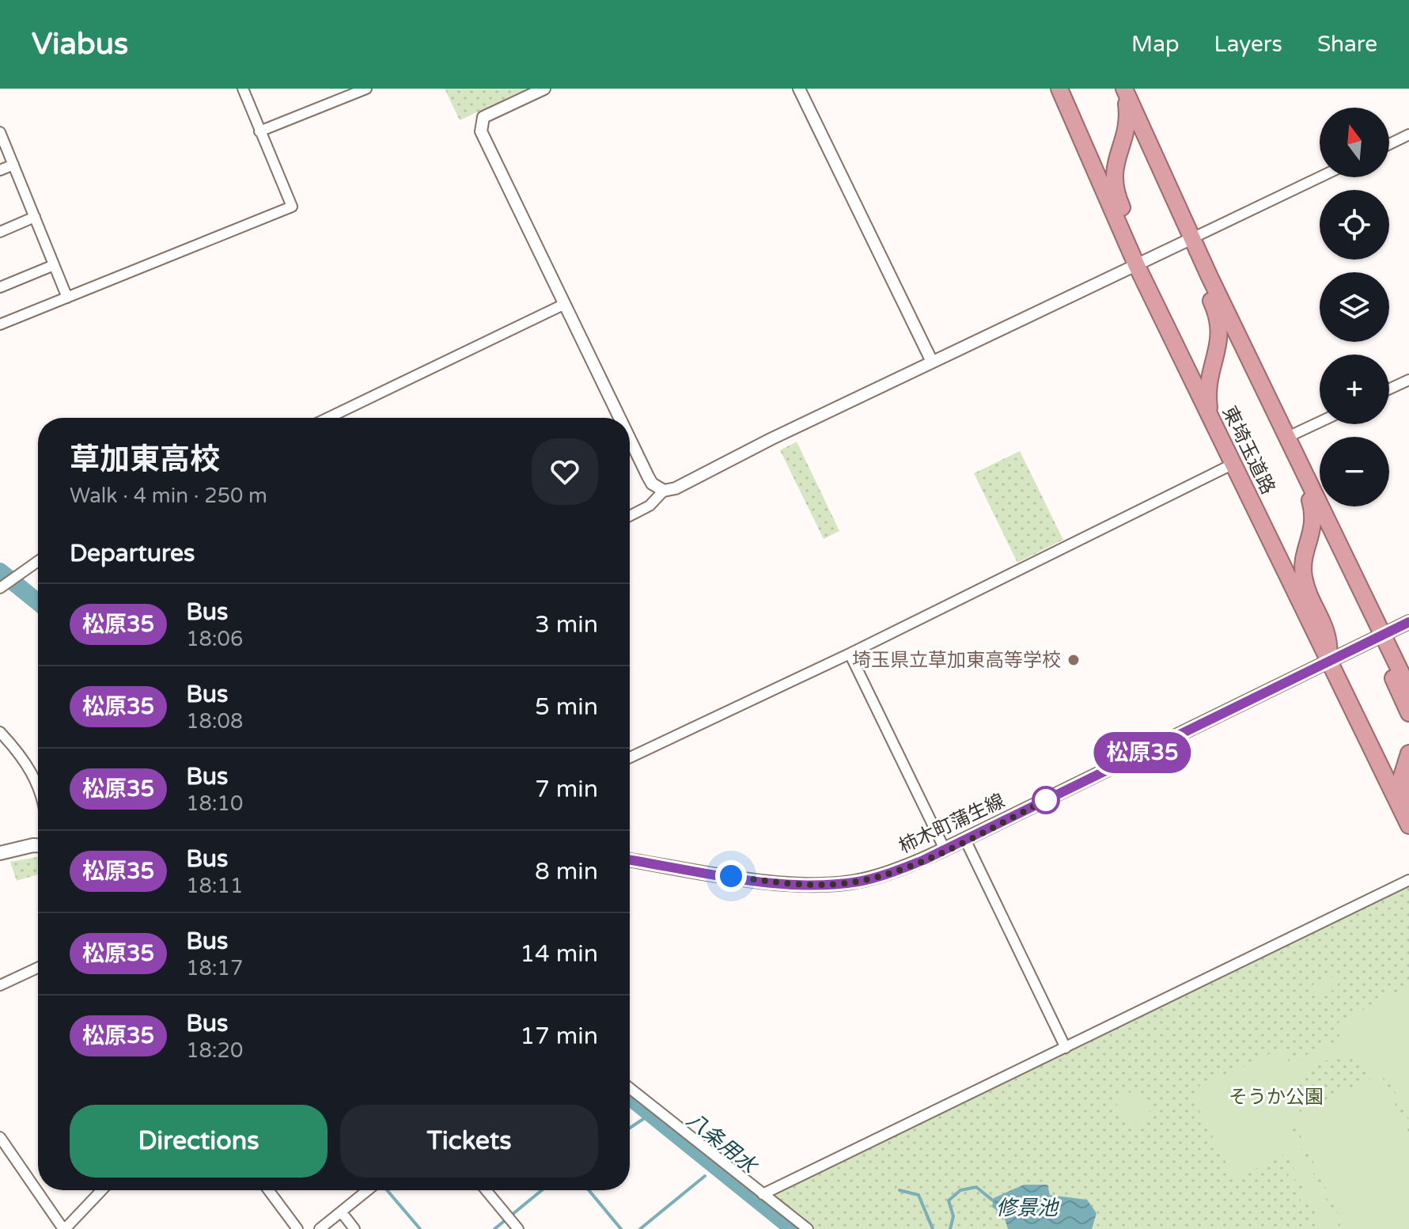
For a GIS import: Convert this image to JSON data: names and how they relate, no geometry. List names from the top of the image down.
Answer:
{
  "streets": {
    "highway": ["東埼玉道路"],
    "main road": ["柿木町蒲生線"]
  },
  "crossings": [
    ["東埼玉道路", "柿木町蒲生線"]
  ],
  "water": ["八条用水", "修景池"],
  "parks": ["そうか公園"],
  "places": ["埼玉県立草加東高等学校"],
  "lines": ["bus line 松原35"],
  "north": "top",
  "page": {
    "header": "Viabus",
    "nav": ["Map", "Layers", "Share"],
    "on_map": "松原35",
    "map_buttons": ["+", "−"],
    "heading": [
      ["草加東高校", "Walk · 4 min · 250 m"],
      "Departures"
    ],
    "list": [
      {
        "mark": "松原35",
        "name": "Bus",
        "note": "18:06",
        "value": "3 min"
      },
      {
        "mark": "松原35",
        "name": "Bus",
        "note": "18:08",
        "value": "5 min"
      },
      {
        "mark": "松原35",
        "name": "Bus",
        "note": "18:10",
        "value": "7 min"
      },
      {
        "mark": "松原35",
        "name": "Bus",
        "note": "18:11",
        "value": "8 min"
      },
      {
        "mark": "松原35",
        "name": "Bus",
        "note": "18:17",
        "value": "14 min"
      },
      {
        "mark": "松原35",
        "name": "Bus",
        "note": "18:20",
        "value": "17 min"
      }
    ],
    "buttons": ["Directions", "Tickets"]
  }
}
